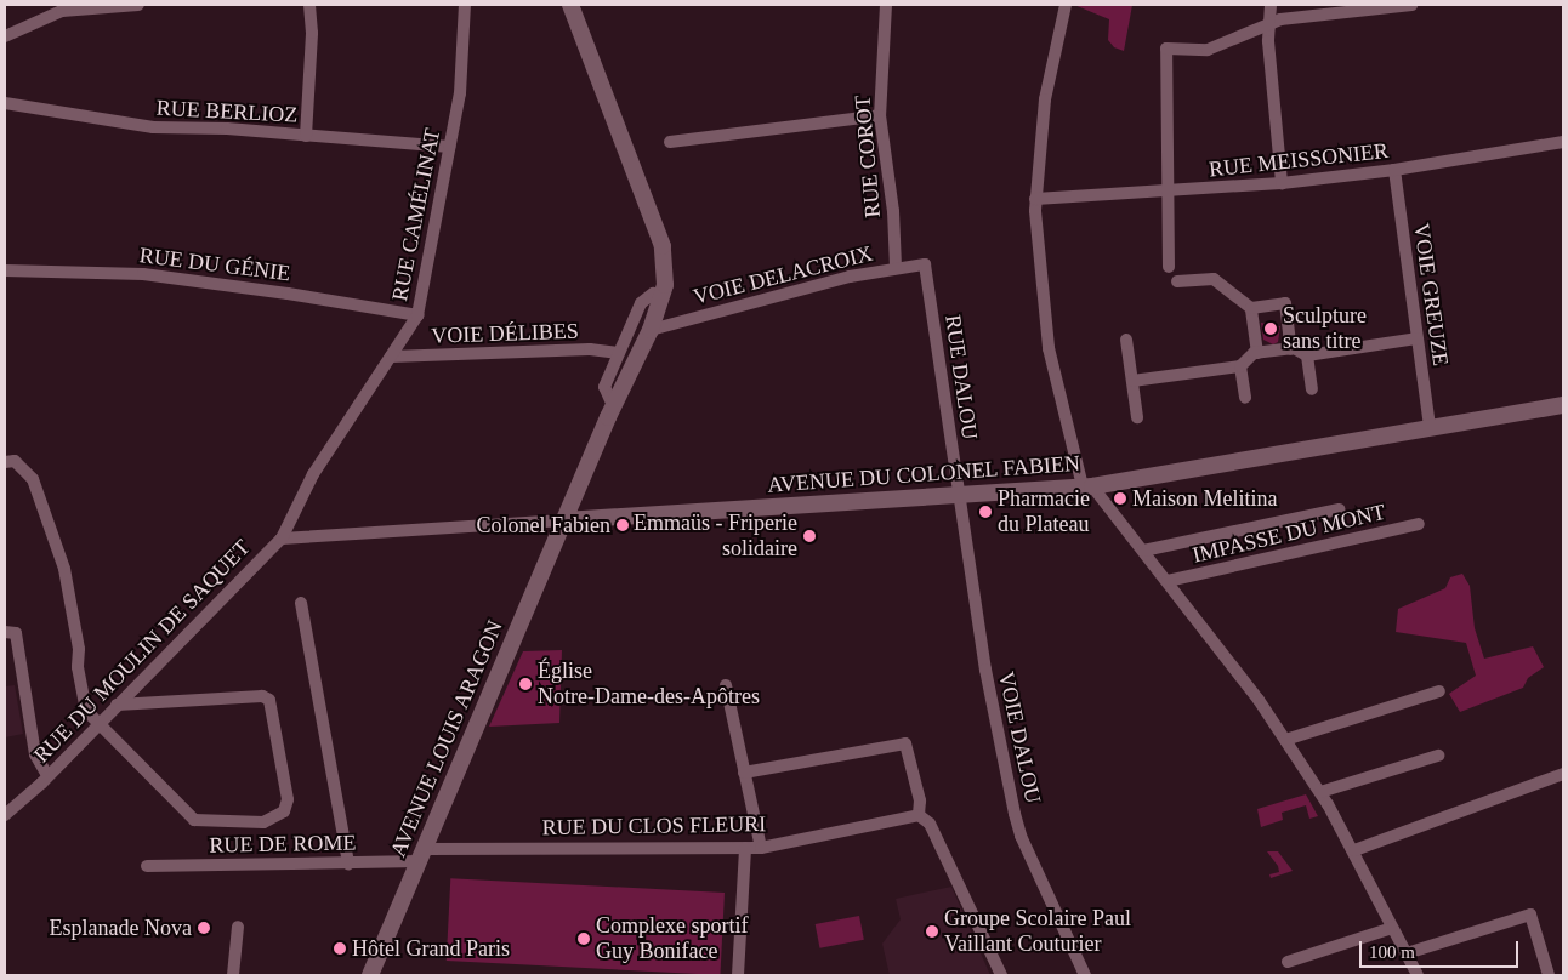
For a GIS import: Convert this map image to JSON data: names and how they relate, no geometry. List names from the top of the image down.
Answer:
{
  "streets": {
    "main road": ["AVENUE DU COLONEL FABIEN", "AVENUE LOUIS ARAGON"],
    "street": [
      "RUE BERLIOZ",
      "RUE COROT",
      "RUE MEISSONIER",
      "RUE CAMÉLINAT",
      "RUE DU GÉNIE",
      "VOIE DELACROIX",
      "VOIE GREUZE",
      "VOIE DÉLIBES",
      "RUE DALOU",
      "IMPASSE DU MONT",
      "RUE DU MOULIN DE SAQUET",
      "VOIE DALOU",
      "RUE DU CLOS FLEURI",
      "RUE DE ROME"
    ]
  },
  "crossings": [
    ["RUE BERLIOZ", "RUE CAMÉLINAT"],
    ["RUE COROT", "VOIE DELACROIX"],
    ["RUE MEISSONIER", "VOIE GREUZE"],
    ["RUE CAMÉLINAT", "RUE DU GÉNIE"],
    ["RUE CAMÉLINAT", "VOIE DÉLIBES"],
    ["RUE CAMÉLINAT", "AVENUE DU COLONEL FABIEN"],
    ["RUE CAMÉLINAT", "RUE DU MOULIN DE SAQUET"],
    ["VOIE DELACROIX", "RUE DALOU"],
    ["VOIE DELACROIX", "AVENUE LOUIS ARAGON"],
    ["VOIE GREUZE", "AVENUE DU COLONEL FABIEN"],
    ["RUE DALOU", "AVENUE DU COLONEL FABIEN"],
    ["RUE DALOU", "VOIE DALOU"],
    ["AVENUE DU COLONEL FABIEN", "RUE DU MOULIN DE SAQUET"],
    ["AVENUE DU COLONEL FABIEN", "VOIE DALOU"],
    ["AVENUE DU COLONEL FABIEN", "AVENUE LOUIS ARAGON"],
    ["AVENUE LOUIS ARAGON", "RUE DU CLOS FLEURI"],
    ["AVENUE LOUIS ARAGON", "RUE DE ROME"],
    ["RUE DU CLOS FLEURI", "RUE DE ROME"]
  ],
  "places": [
    "Sculpture sans titre",
    "Maison Melitina",
    "Pharmacie du Plateau",
    "Colonel Fabien",
    "Emmaüs - Friperie solidaire",
    "Église Notre-Dame-des-Apôtres",
    "Esplanade Nova",
    "Groupe Scolaire Paul Vaillant Couturier",
    "Complexe sportif Guy Boniface",
    "Hôtel Grand Paris"
  ],
  "scale_bar": "100 m"
}
